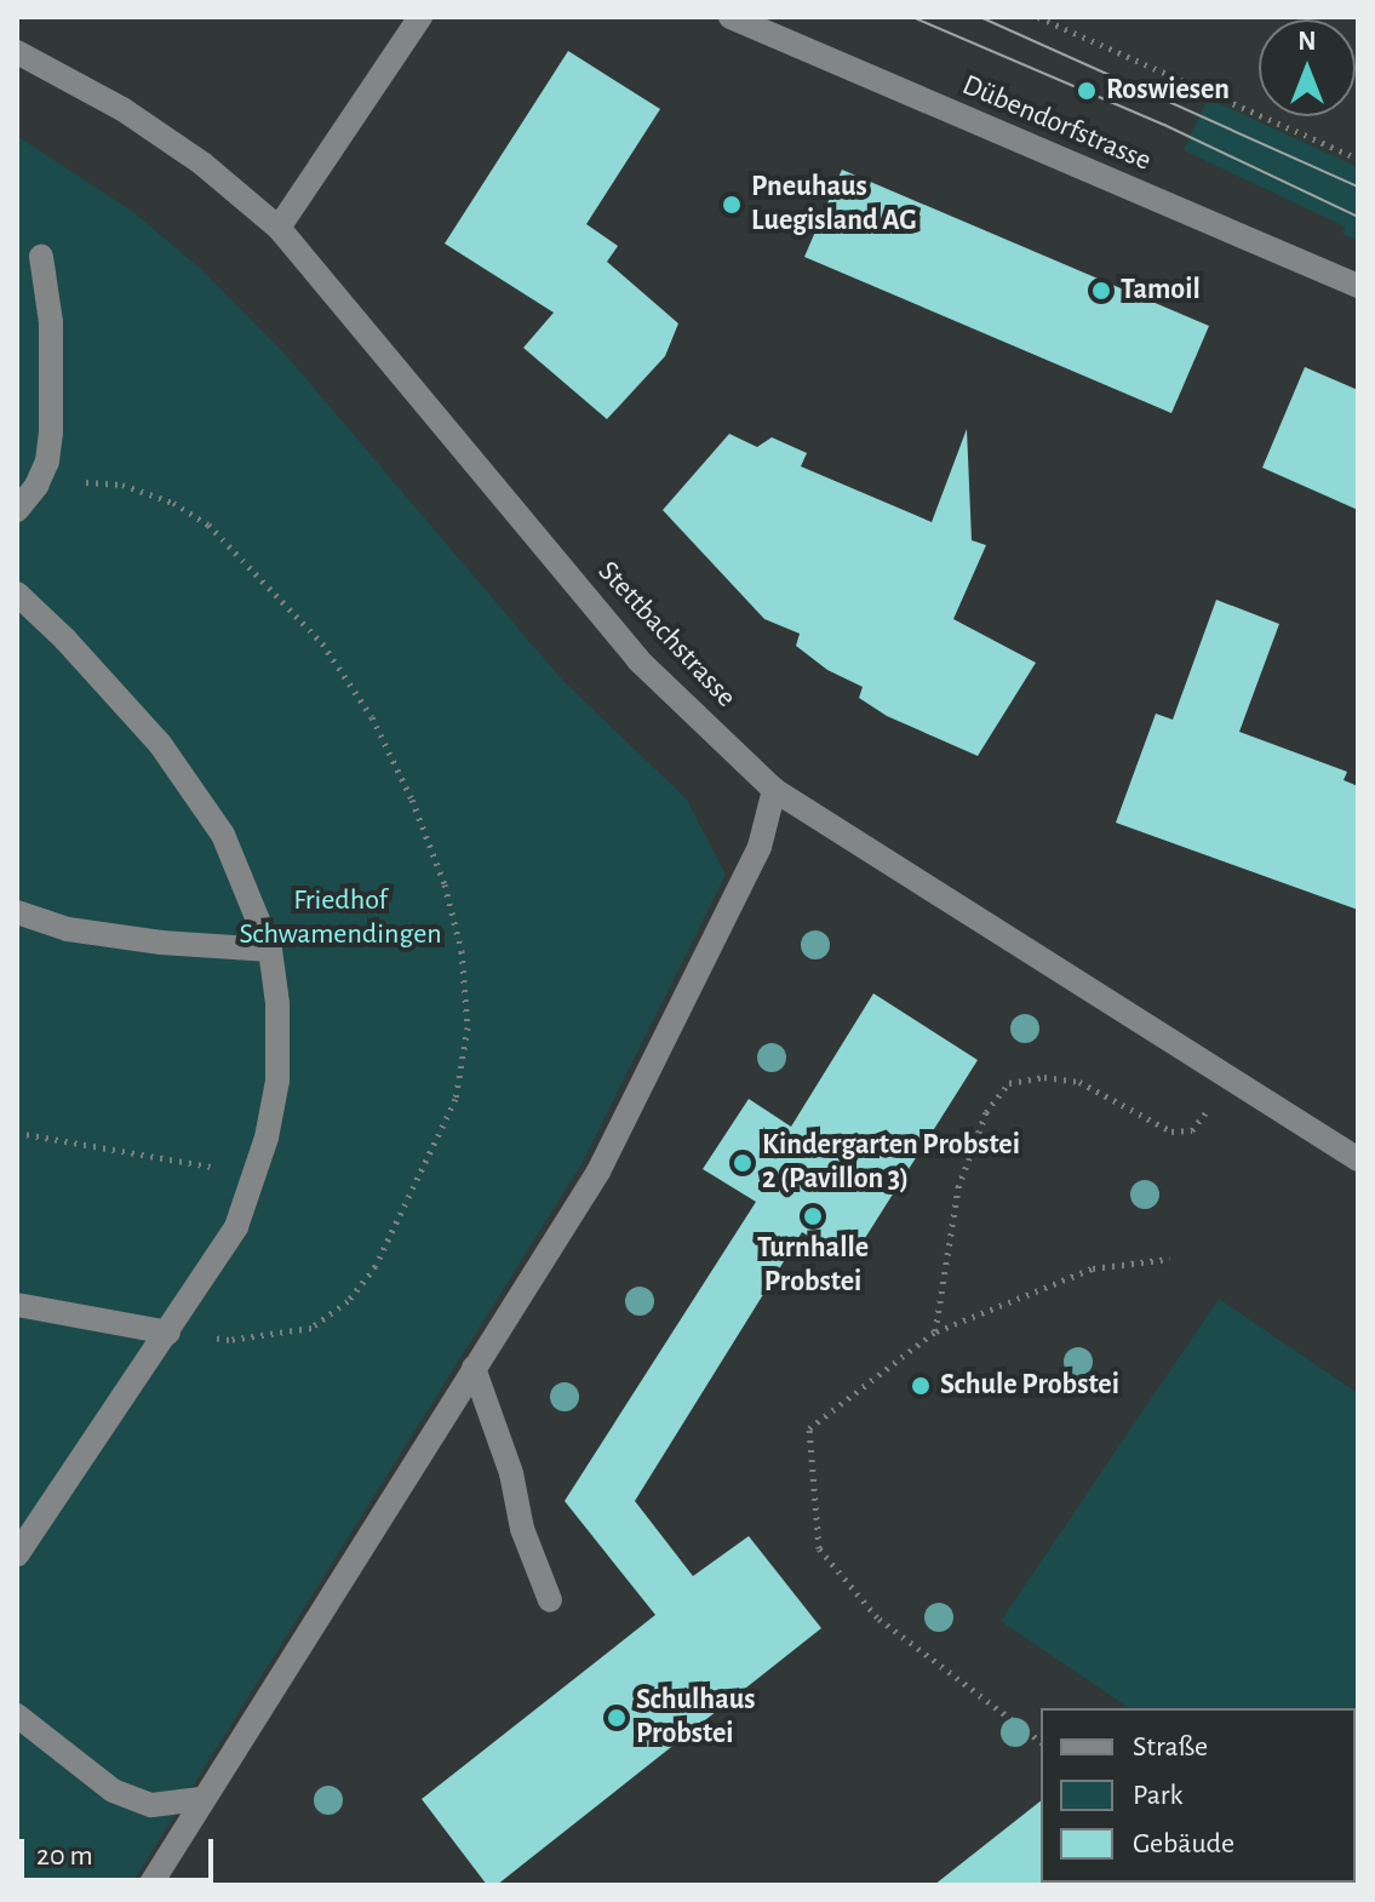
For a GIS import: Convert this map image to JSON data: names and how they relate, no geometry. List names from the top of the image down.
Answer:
{
  "streets": {
    "street": ["Dübendorfstrasse", "Stettbachstrasse"]
  },
  "parks": ["Friedhof Schwamendingen"],
  "places": [
    "Roswiesen",
    "Pneuhaus Luegisland AG",
    "Tamoil",
    "Kindergarten Probstei 2 (Pavillon 3)",
    "Turnhalle Probstei",
    "Schule Probstei",
    "Schulhaus Probstei"
  ],
  "legend": ["Straße", "Park", "Gebäude"],
  "scale_bar": "20 m",
  "north": "top"
}
